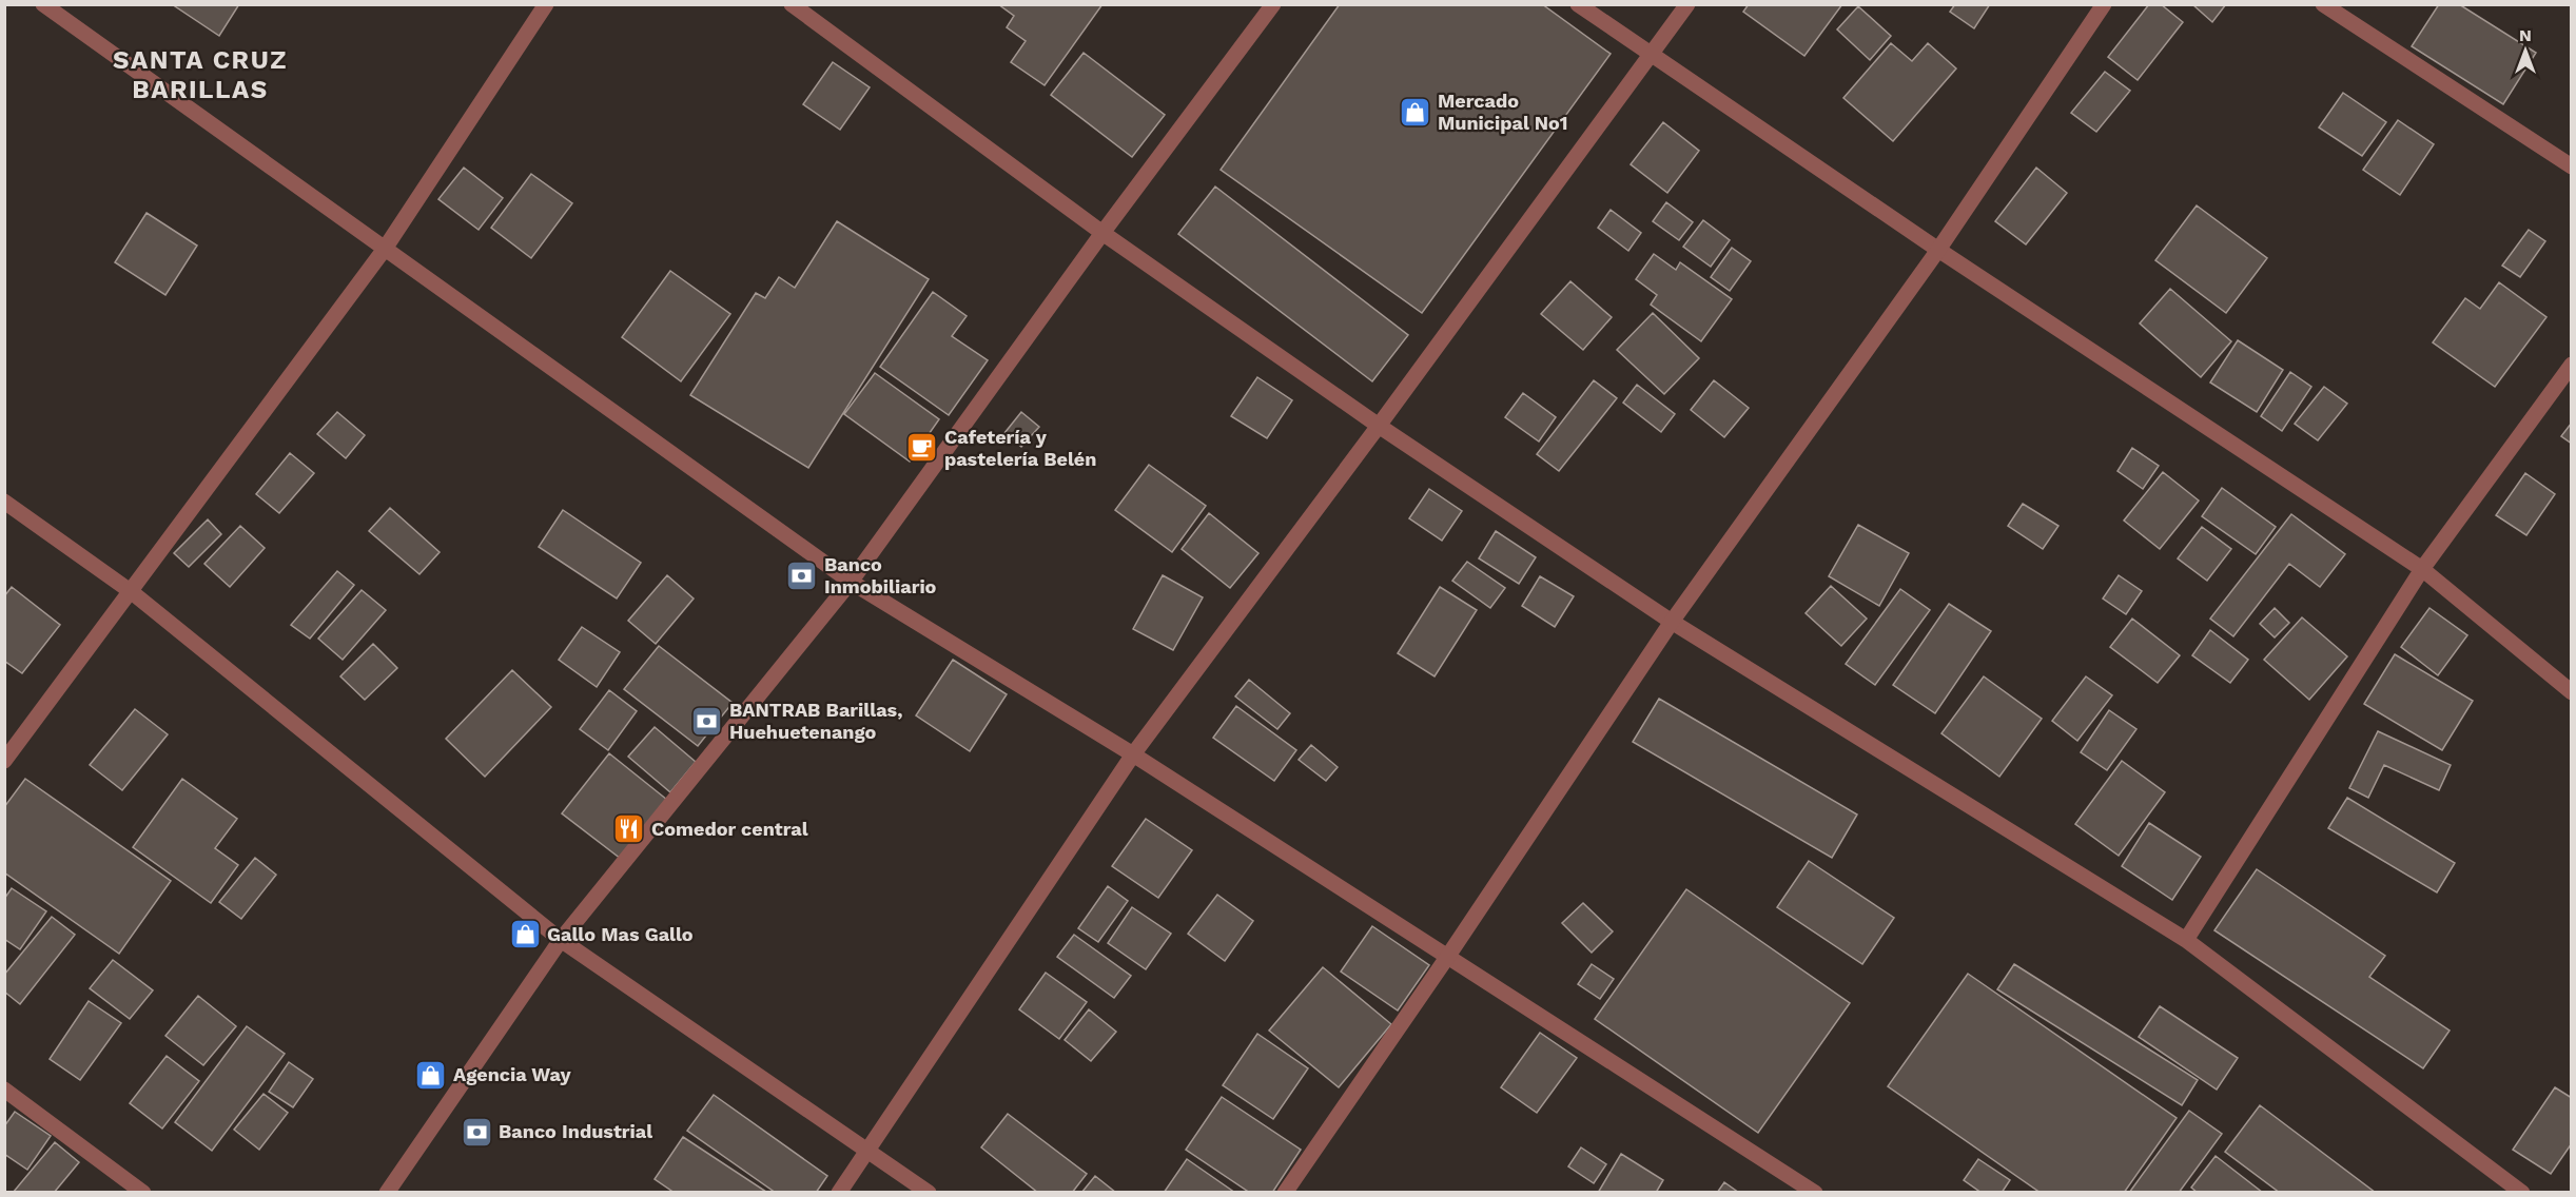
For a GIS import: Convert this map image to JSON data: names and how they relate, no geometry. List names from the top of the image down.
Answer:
{
  "districts": ["SANTA CRUZ BARILLAS"],
  "places": {
    "shop": ["Mercado Municipal No1", "Gallo Mas Gallo", "Agencia Way"],
    "cafe": ["Cafetería y pastelería Belén"],
    "bank": ["Banco Inmobiliario", "BANTRAB Barillas, Huehuetenango", "Banco Industrial"],
    "restaurant": ["Comedor central"]
  },
  "north": "top"
}
